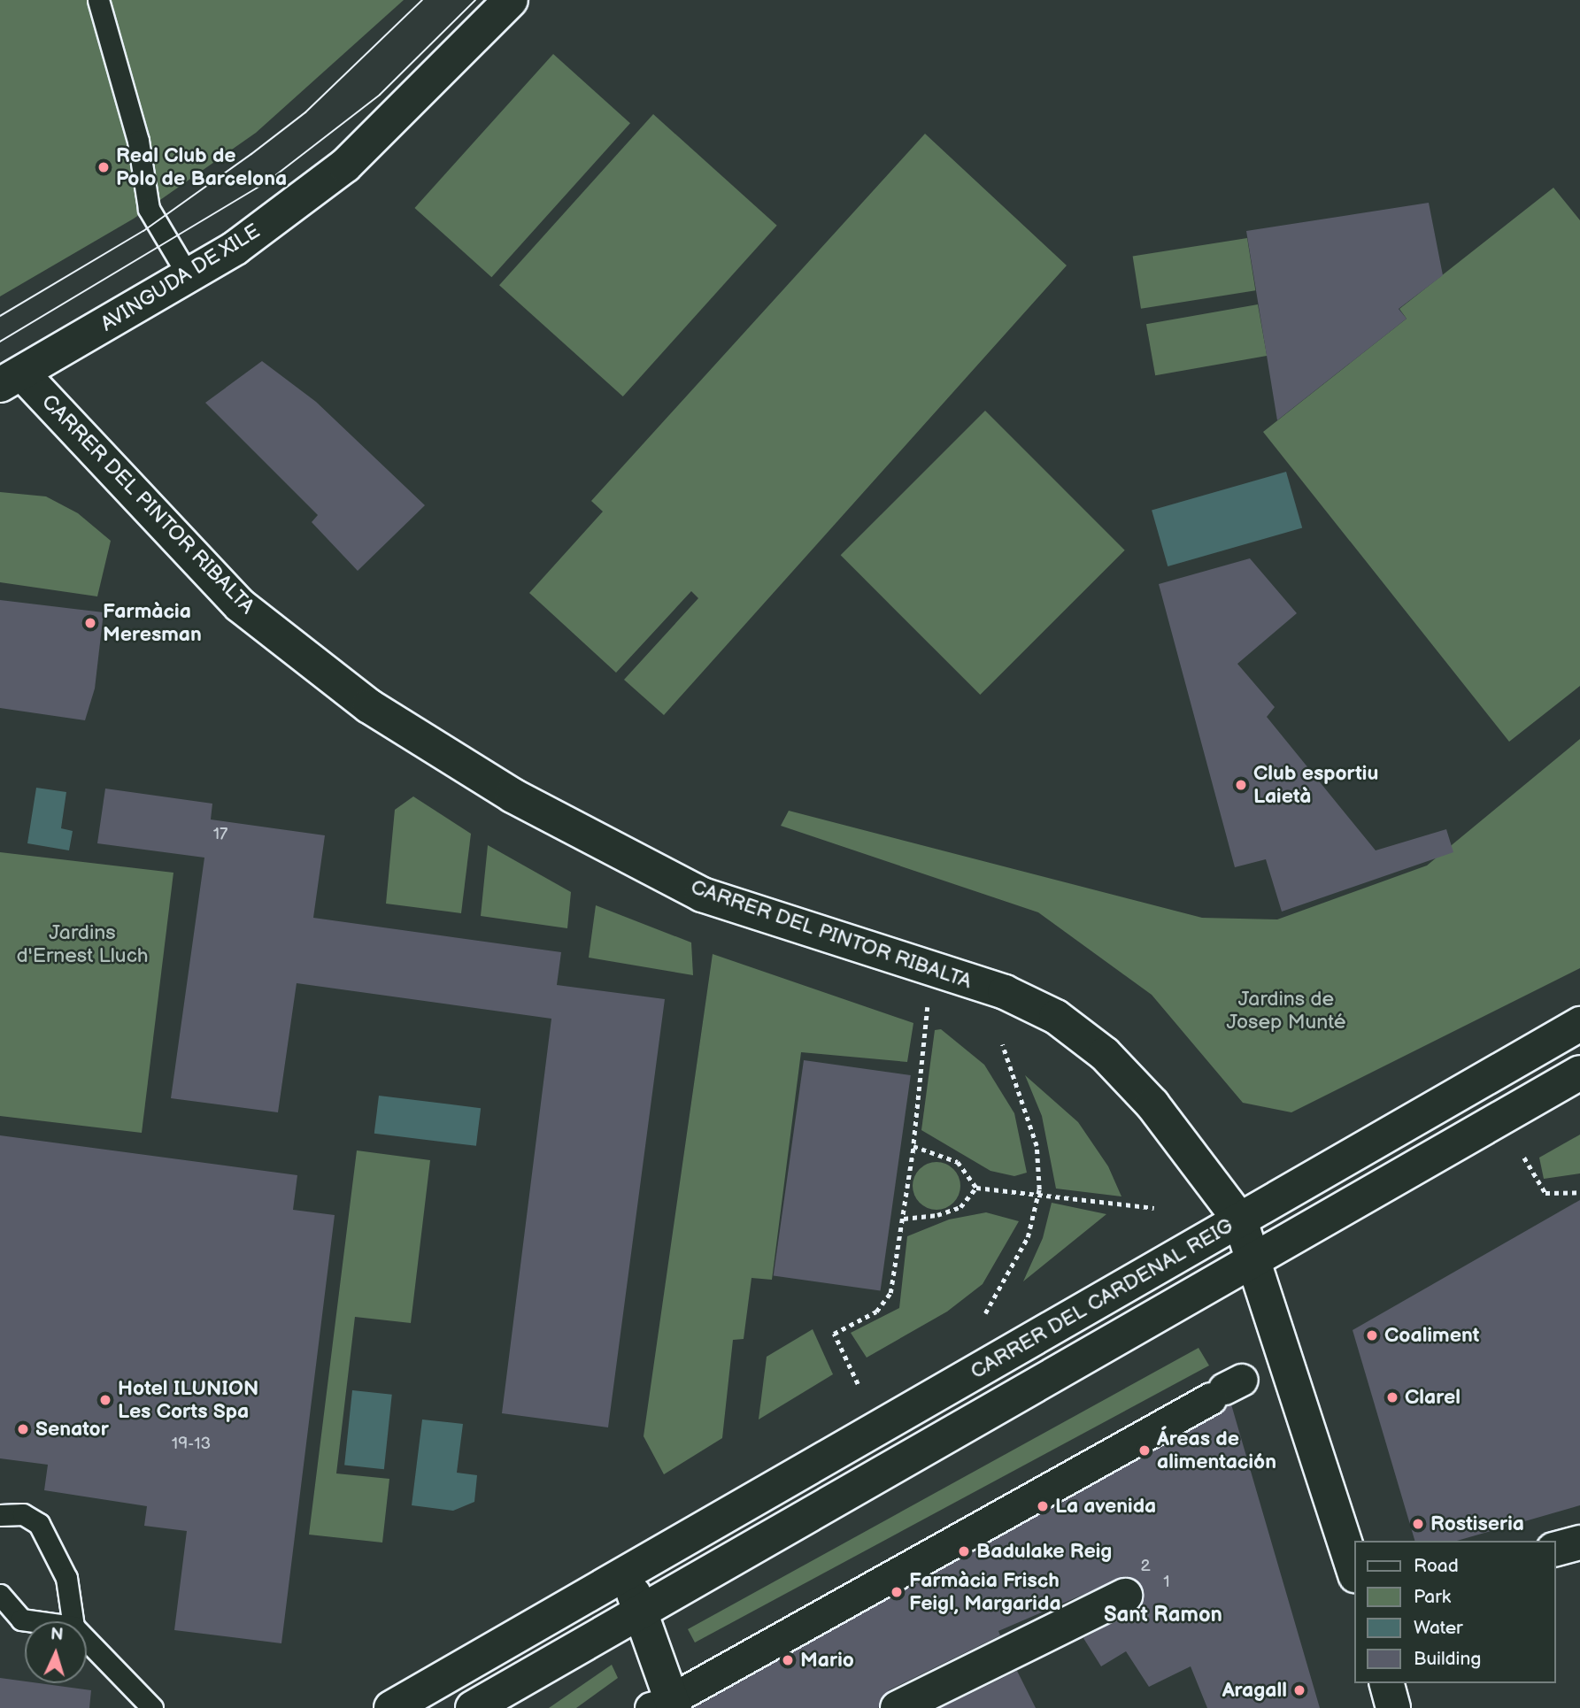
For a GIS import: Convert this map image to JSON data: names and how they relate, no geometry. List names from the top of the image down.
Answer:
{
  "streets": {
    "street": ["AVINGUDA DE XILE", "CARRER DEL PINTOR RIBALTA", "CARRER DEL CARDENAL REIG"]
  },
  "crossings": [
    ["AVINGUDA DE XILE", "CARRER DEL PINTOR RIBALTA"],
    ["CARRER DEL PINTOR RIBALTA", "CARRER DEL CARDENAL REIG"]
  ],
  "districts": ["Sant Ramon"],
  "parks": ["Jardins d'Ernest Lluch", "Jardins de Josep Munté"],
  "places": [
    "Real Club de Polo de Barcelona",
    "Farmàcia Meresman",
    "Club esportiu Laietà",
    "Coaliment",
    "Clarel",
    "Hotel ILUNION Les Corts Spa",
    "Senator",
    "Áreas de alimentación",
    "La avenida",
    "Rostiseria",
    "Badulake Reig",
    "Farmàcia Frisch Feigl, Margarida",
    "Mario",
    "Aragall"
  ],
  "house_numbers": [
    "17",
    "19-13",
    "2",
    "1"
  ],
  "legend": [
    "Road",
    "Park",
    "Water",
    "Building"
  ],
  "north": "top"
}
